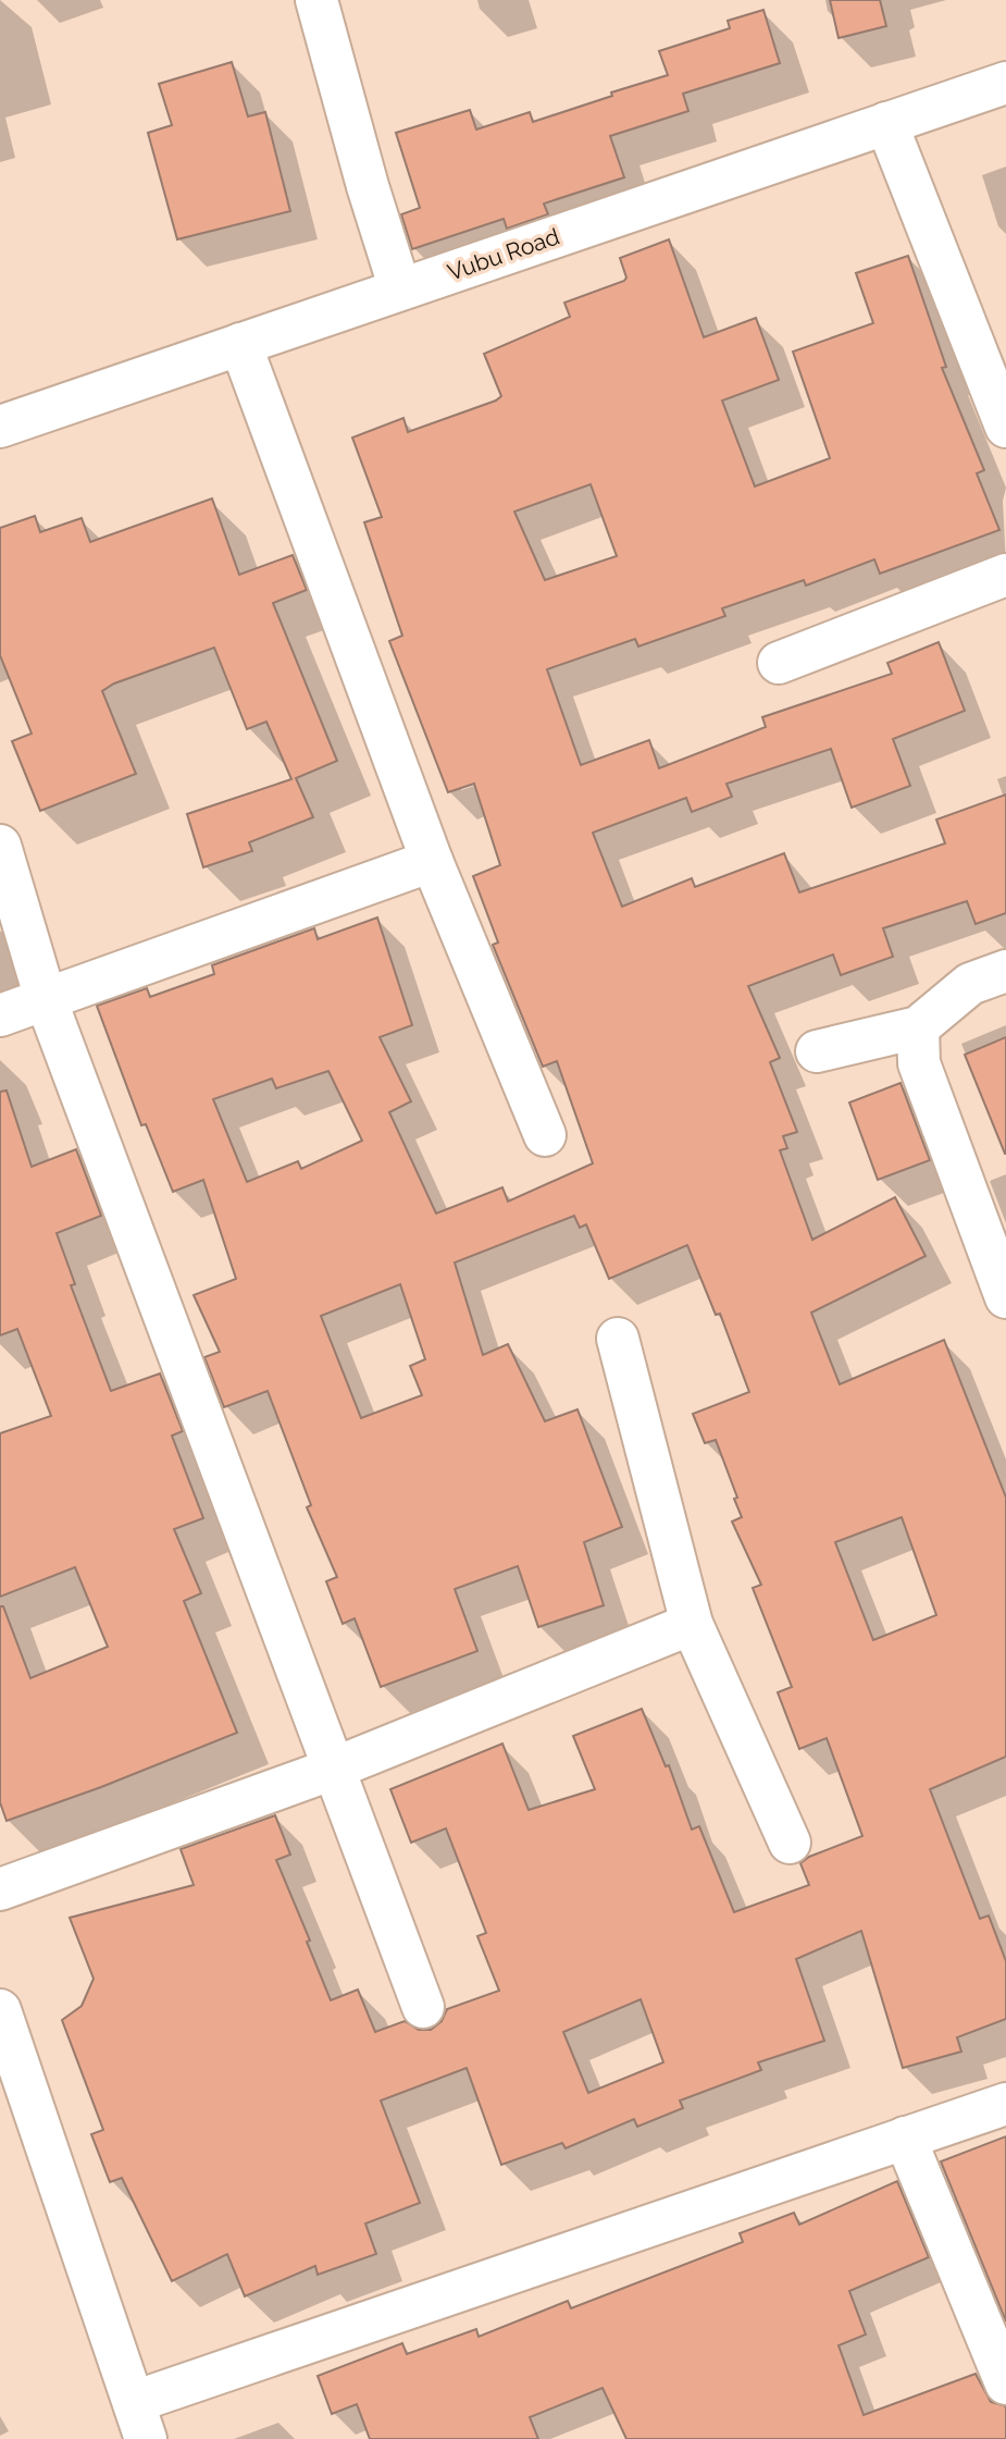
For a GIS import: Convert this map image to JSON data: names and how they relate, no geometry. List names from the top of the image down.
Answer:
{
  "streets": {
    "street": ["Vubu Road"]
  }
}
